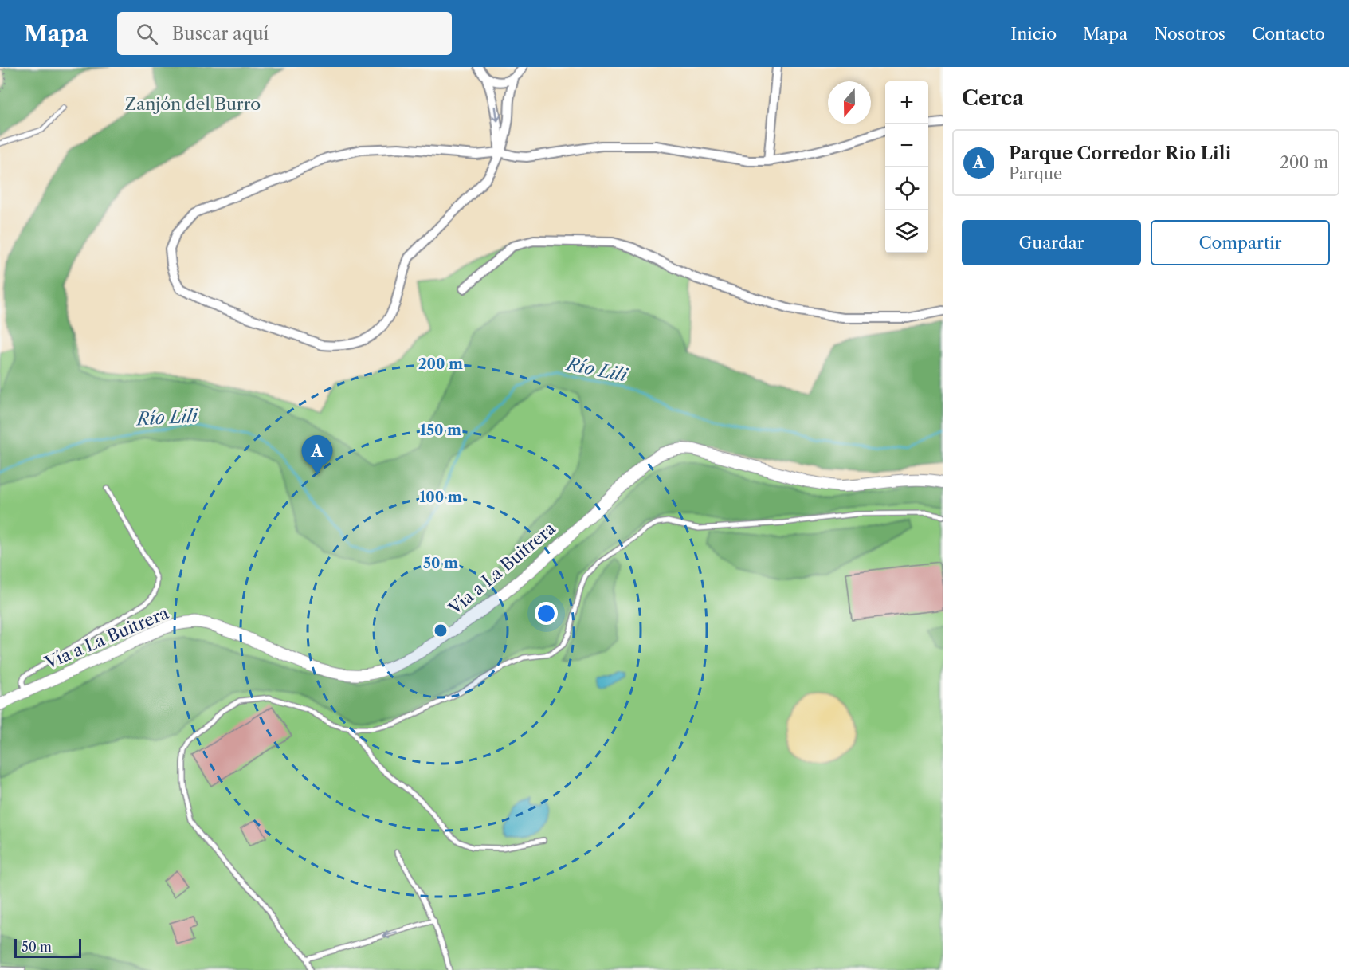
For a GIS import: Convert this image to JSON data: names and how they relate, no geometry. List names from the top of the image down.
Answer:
{
  "streets": {
    "street": ["Vía a La Buitrera"]
  },
  "water": ["Río Lili"],
  "parks": ["Zanjón del Burro"],
  "scale_bar": "50 m",
  "north": "bottom",
  "page": {
    "header": "Mapa",
    "search": "Buscar aquí",
    "nav": [
      "Inicio",
      "Mapa",
      "Nosotros",
      "Contacto"
    ],
    "heading": "Cerca",
    "map_buttons": ["+", "−"],
    "list": [
      {
        "mark": "A",
        "name": "Parque Corredor Rio Lili",
        "note": "Parque",
        "value": "200 m"
      }
    ],
    "buttons": ["Guardar", "Compartir"],
    "pins": "A",
    "scale": "50 m"
  },
  "rings": [
    "200 m",
    "150 m",
    "100 m",
    "50 m"
  ]
}
